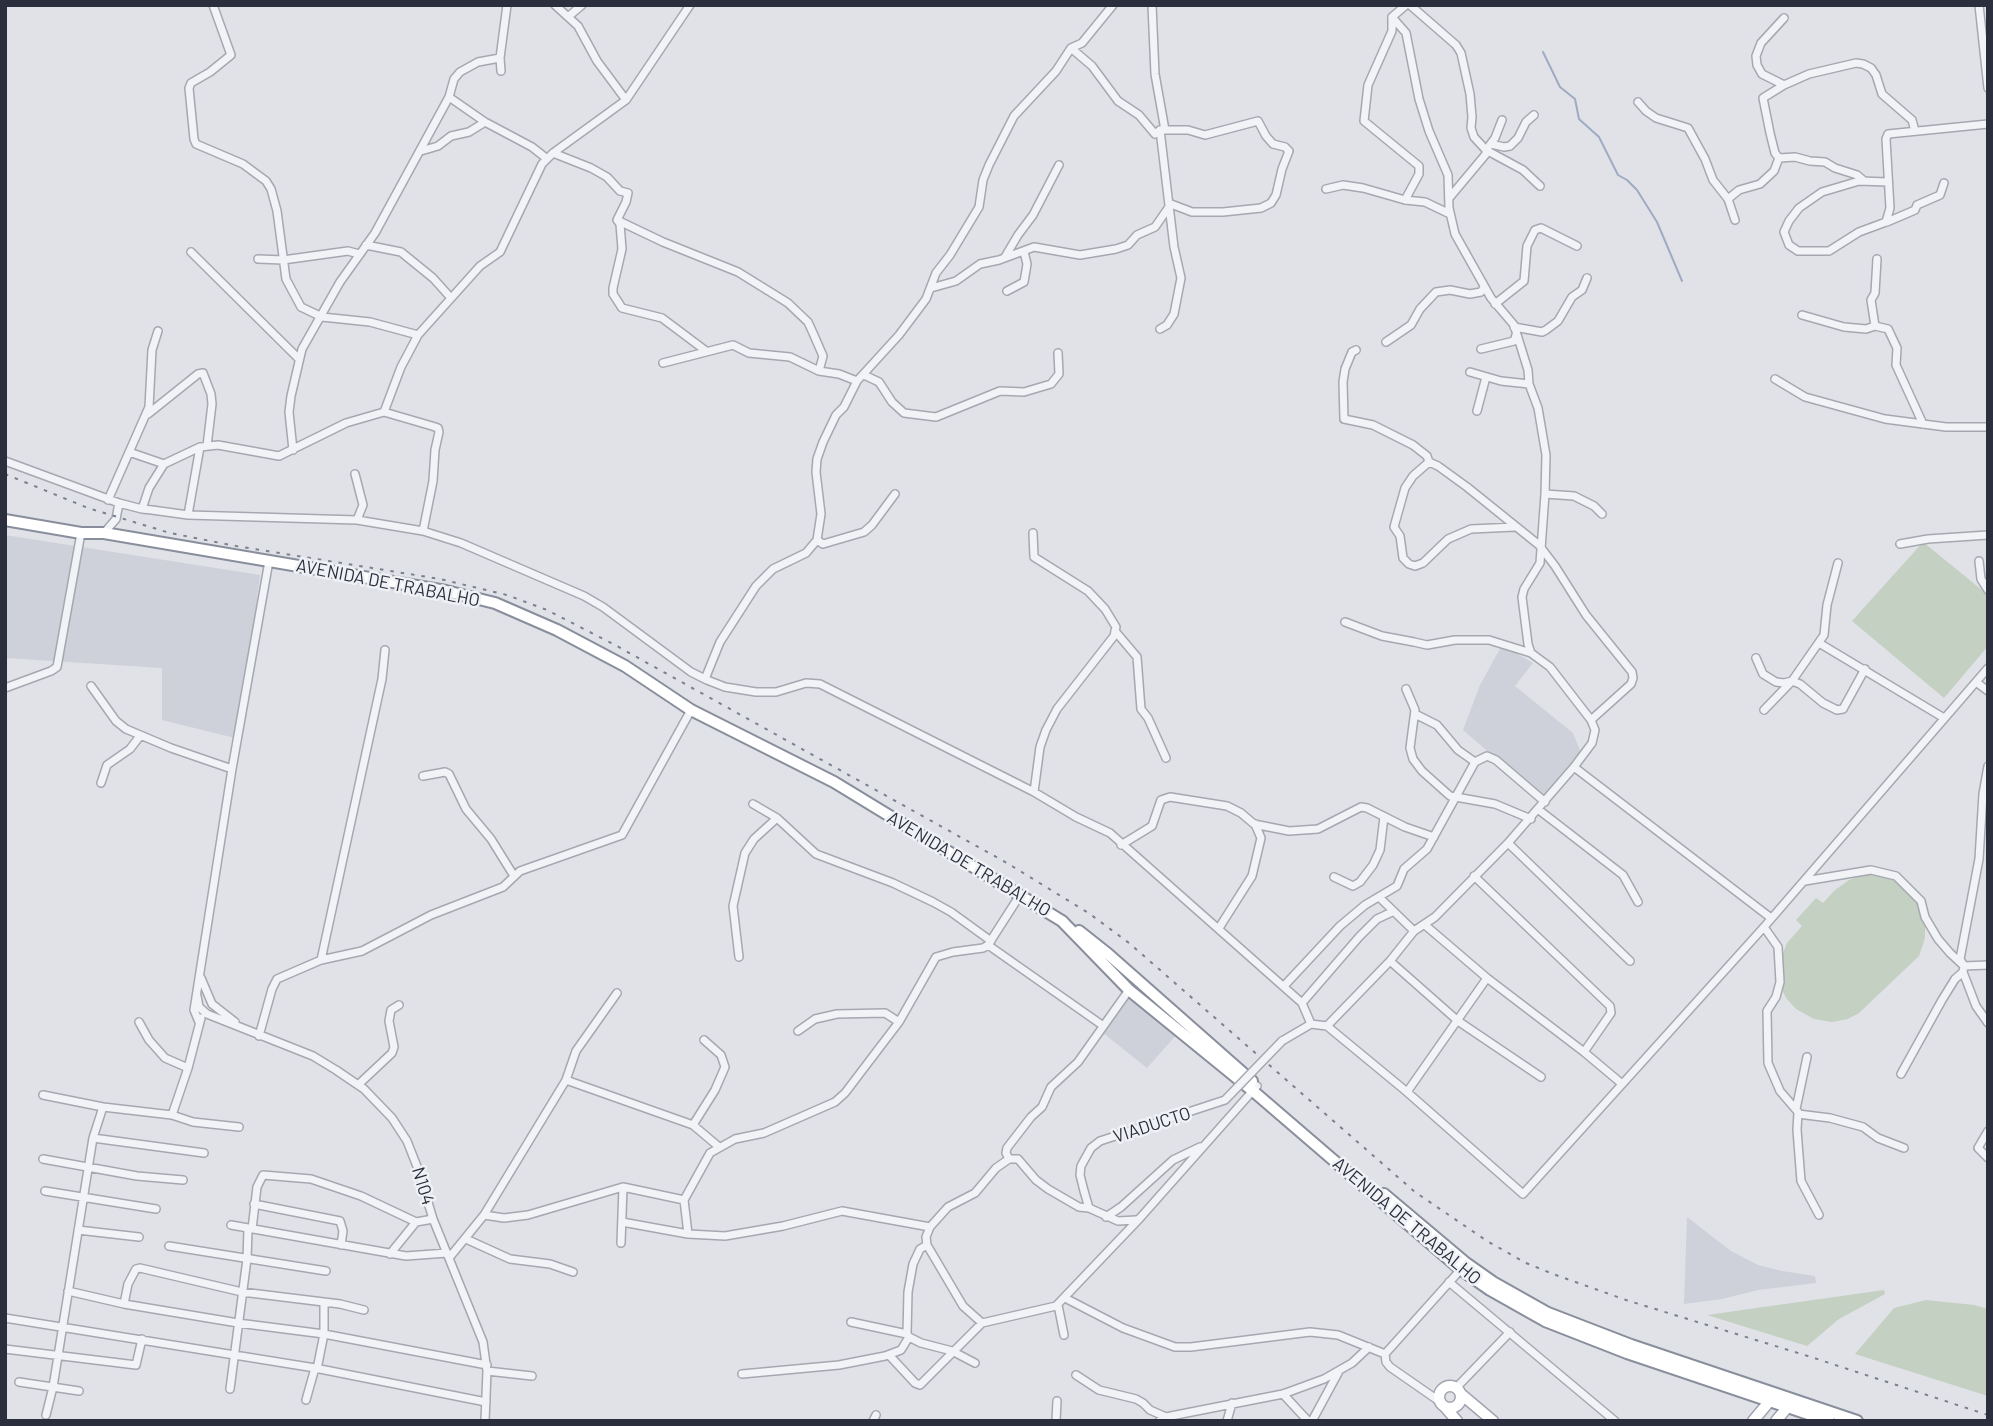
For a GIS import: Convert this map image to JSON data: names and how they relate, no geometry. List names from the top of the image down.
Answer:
{
  "streets": {
    "highway": ["AVENIDA DE TRABALHO"],
    "street": ["VIADUCTO", "N104"]
  },
  "crossings": [
    ["AVENIDA DE TRABALHO", "VIADUCTO"]
  ]
}
